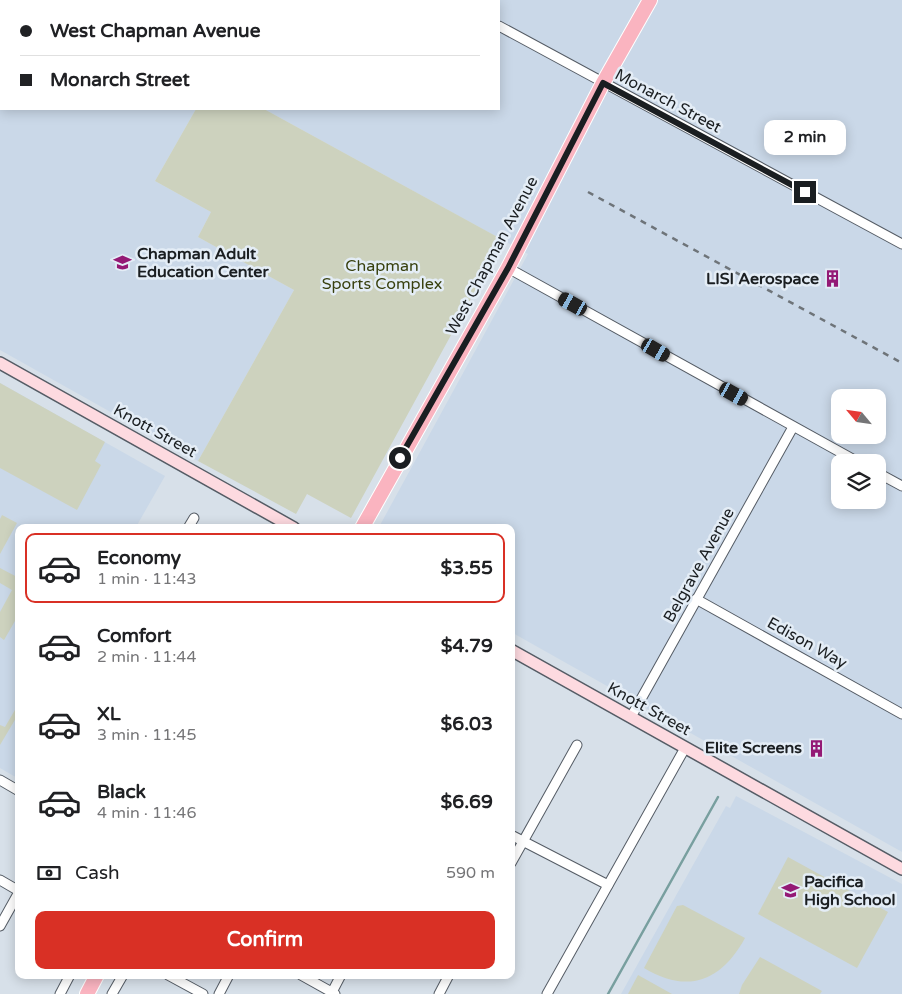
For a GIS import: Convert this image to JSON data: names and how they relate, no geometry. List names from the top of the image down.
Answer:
{
  "streets": {
    "main road": ["West Chapman Avenue", "Knott Street"],
    "street": ["Monarch Street", "Belgrave Avenue", "Edison Way"]
  },
  "crossings": [
    ["Monarch Street", "West Chapman Avenue"],
    ["Knott Street", "Belgrave Avenue"],
    ["Belgrave Avenue", "Edison Way"]
  ],
  "parks": ["Chapman Sports Complex"],
  "places": {
    "school or university": ["Chapman Adult Education Center", "Pacifica High School"],
    "building": ["LISI Aerospace", "Elite Screens"]
  },
  "north": "top left",
  "page": {
    "banner": ["West Chapman Avenue", "Monarch Street"],
    "bubble": "2 min",
    "list": [
      {
        "name": "Economy",
        "note": "1 min · 11:43",
        "value": "$3.55"
      },
      {
        "name": "Comfort",
        "note": "2 min · 11:44",
        "value": "$4.79"
      },
      {
        "name": "XL",
        "note": "3 min · 11:45",
        "value": "$6.03"
      },
      {
        "name": "Black",
        "note": "4 min · 11:46",
        "value": "$6.69"
      }
    ],
    "pay": ["Cash", "590 m"],
    "buttons": "Confirm"
  }
}
